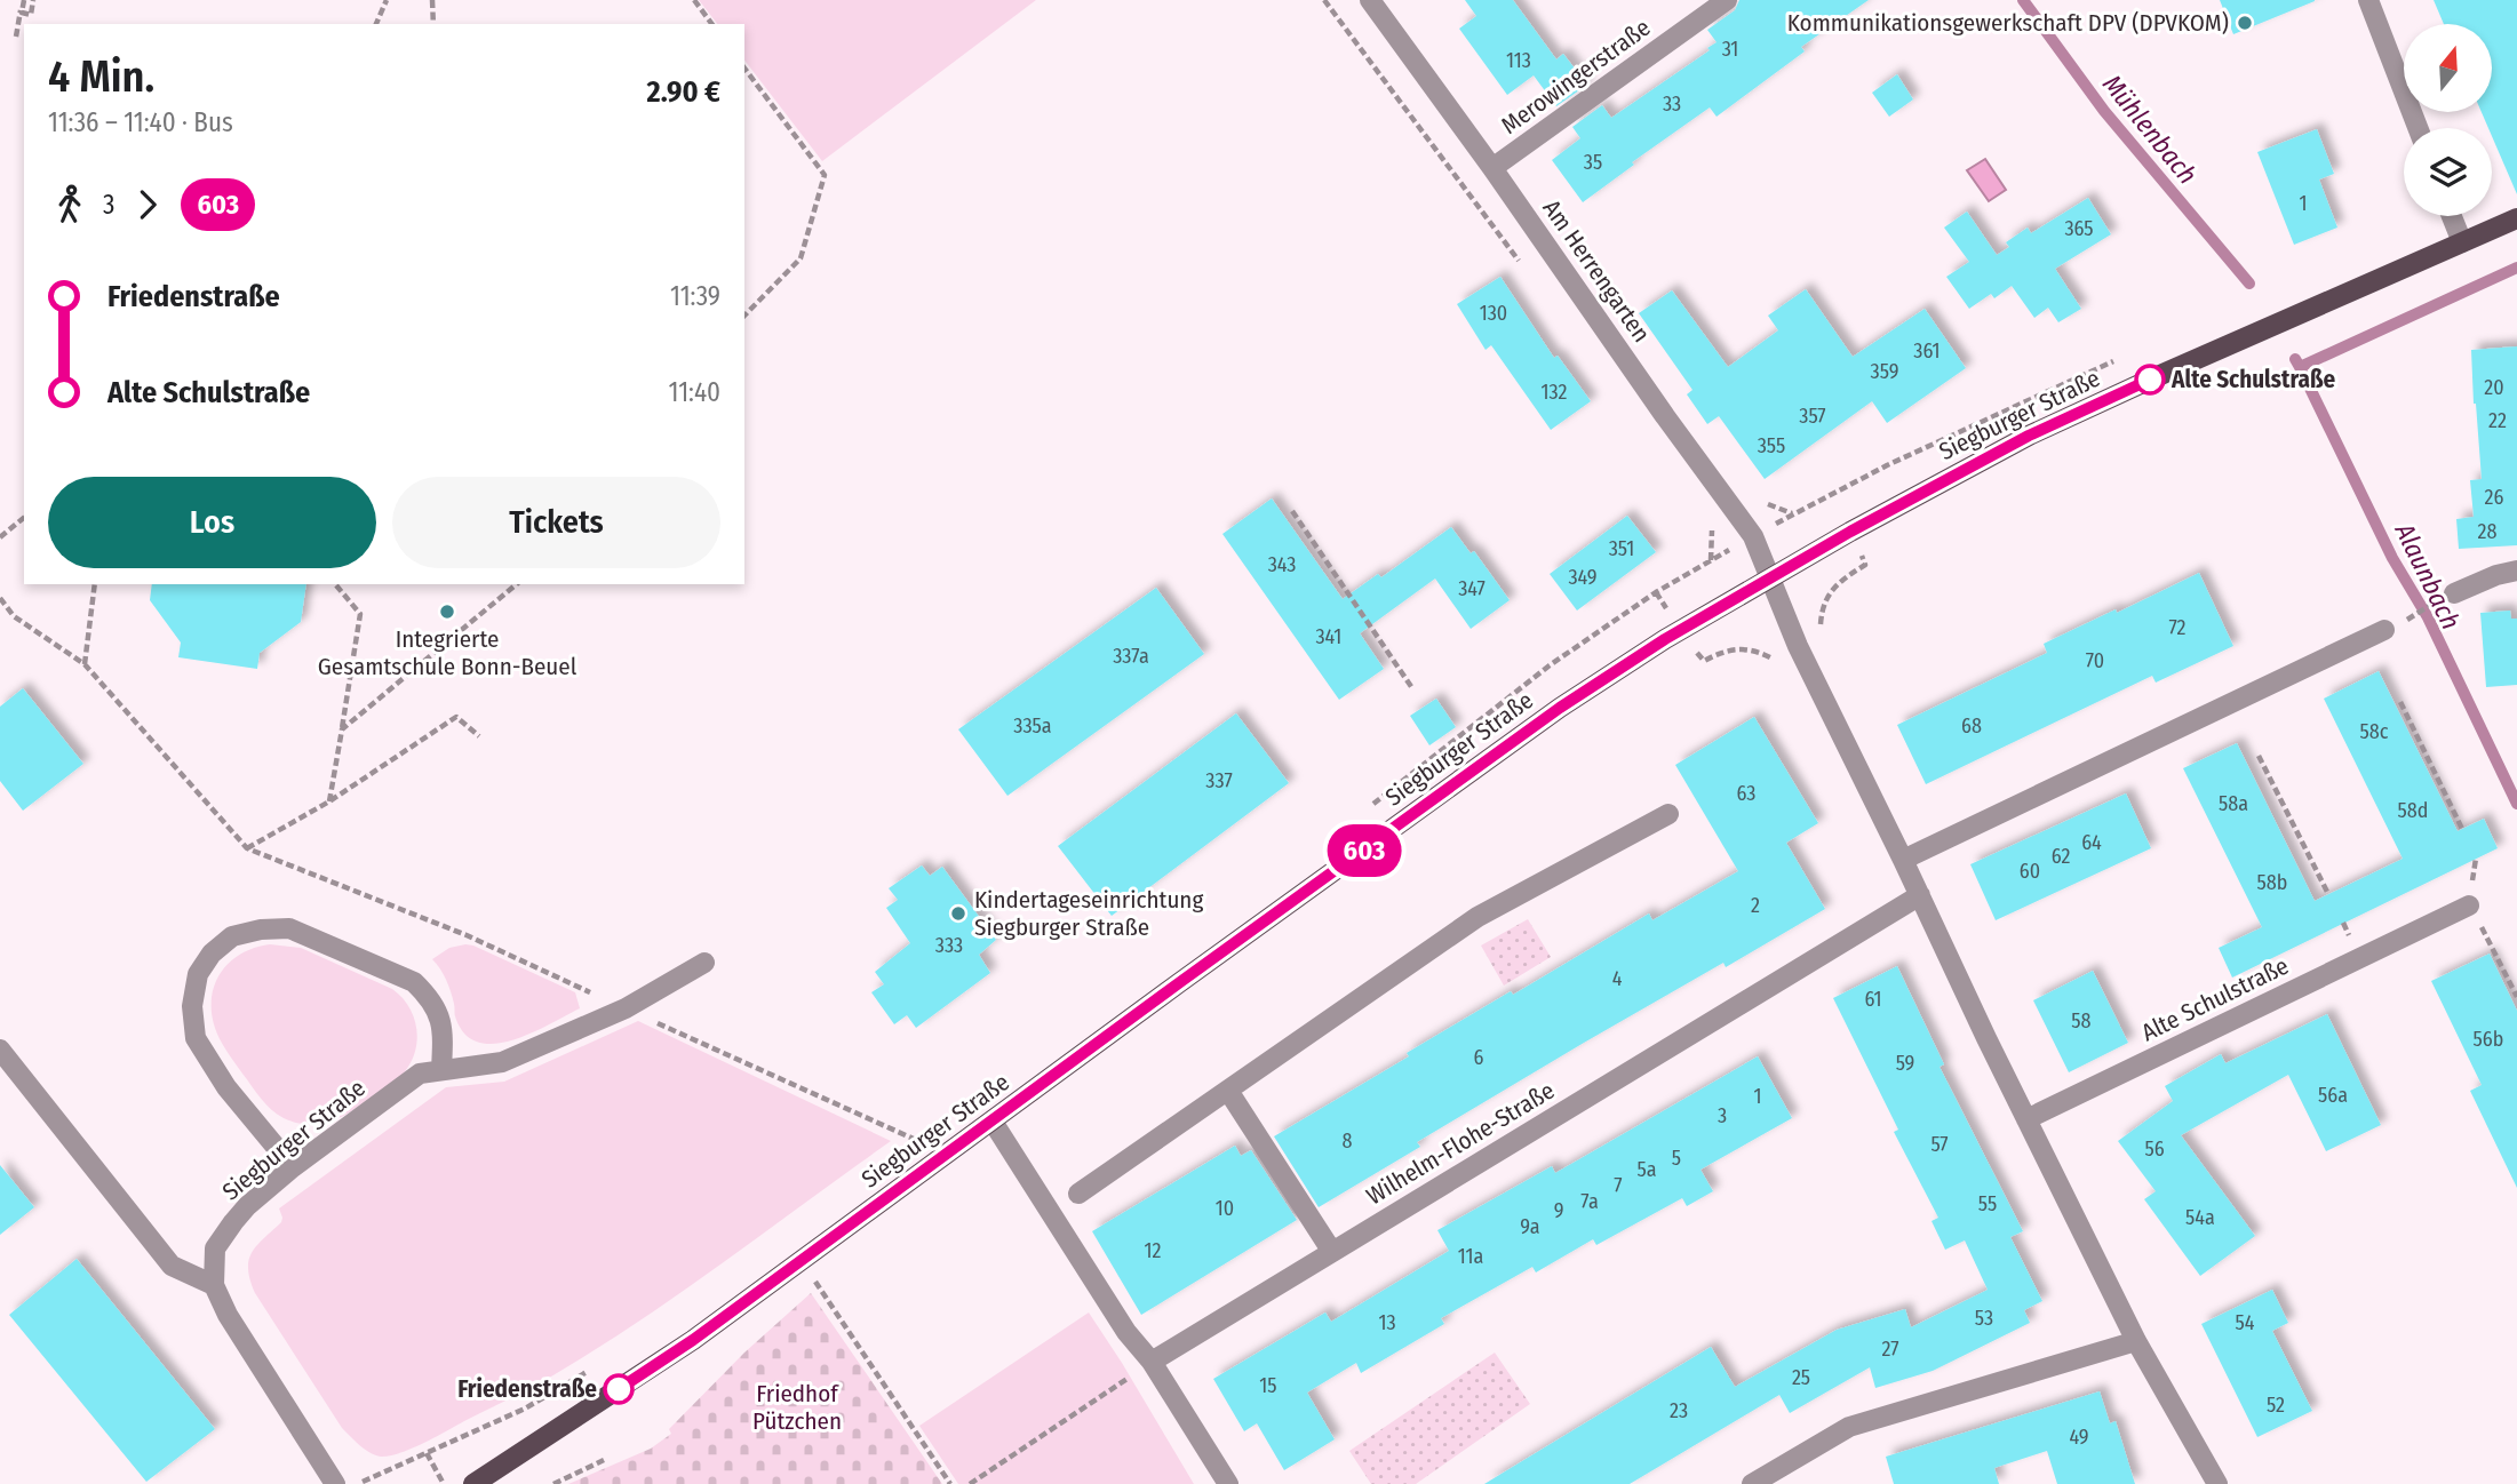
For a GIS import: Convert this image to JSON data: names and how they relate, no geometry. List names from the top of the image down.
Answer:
{
  "streets": {
    "main road": ["Siegburger Straße"],
    "street": [
      "Merowingerstraße",
      "Am Herrengarten",
      "Alte Schulstraße",
      "Wilhelm-Flohe-Straße"
    ]
  },
  "crossings": [
    ["Merowingerstraße", "Am Herrengarten"],
    ["Am Herrengarten", "Siegburger Straße"]
  ],
  "water": ["Mühlenbach", "Alaunbach"],
  "parks": ["Friedhof Pützchen"],
  "places": [
    "Kommunikationsgewerkschaft DPV (DPVKOM)",
    "Alte Schulstraße",
    "Integrierte Gesamtschule Bonn-Beuel",
    "Kindertageseinrichtung Siegburger Straße",
    "Friedenstraße"
  ],
  "lines": ["bus line 603"],
  "house_numbers": [
    "31",
    "113",
    "33",
    "35",
    "1",
    "365",
    "130",
    "361",
    "359",
    "20",
    "132",
    "357",
    "22",
    "355",
    "26",
    "28",
    "351",
    "343",
    "349",
    "347",
    "72",
    "341",
    "337a",
    "70",
    "335a",
    "68",
    "58c",
    "337",
    "63",
    "58a",
    "58d",
    "64",
    "62",
    "60",
    "58b",
    "2",
    "333",
    "4",
    "61",
    "58",
    "56b",
    "6",
    "59",
    "56a",
    "1",
    "3",
    "8",
    "57",
    "56",
    "5",
    "5a",
    "7",
    "7a",
    "55",
    "10",
    "9",
    "54a",
    "9a",
    "12",
    "11a",
    "53",
    "13",
    "54",
    "27",
    "25",
    "15",
    "52",
    "23",
    "49"
  ],
  "north": "top",
  "page": {
    "on_map": "603",
    "heading": ["4 Min.", "11:36 – 11:40 · Bus", "2.90 €"],
    "legs": ["3", "603"],
    "list": [
      {
        "name": "Friedenstraße",
        "value": "11:39"
      },
      {
        "name": "Alte Schulstraße",
        "value": "11:40"
      }
    ],
    "buttons": ["Los", "Tickets"]
  }
}
